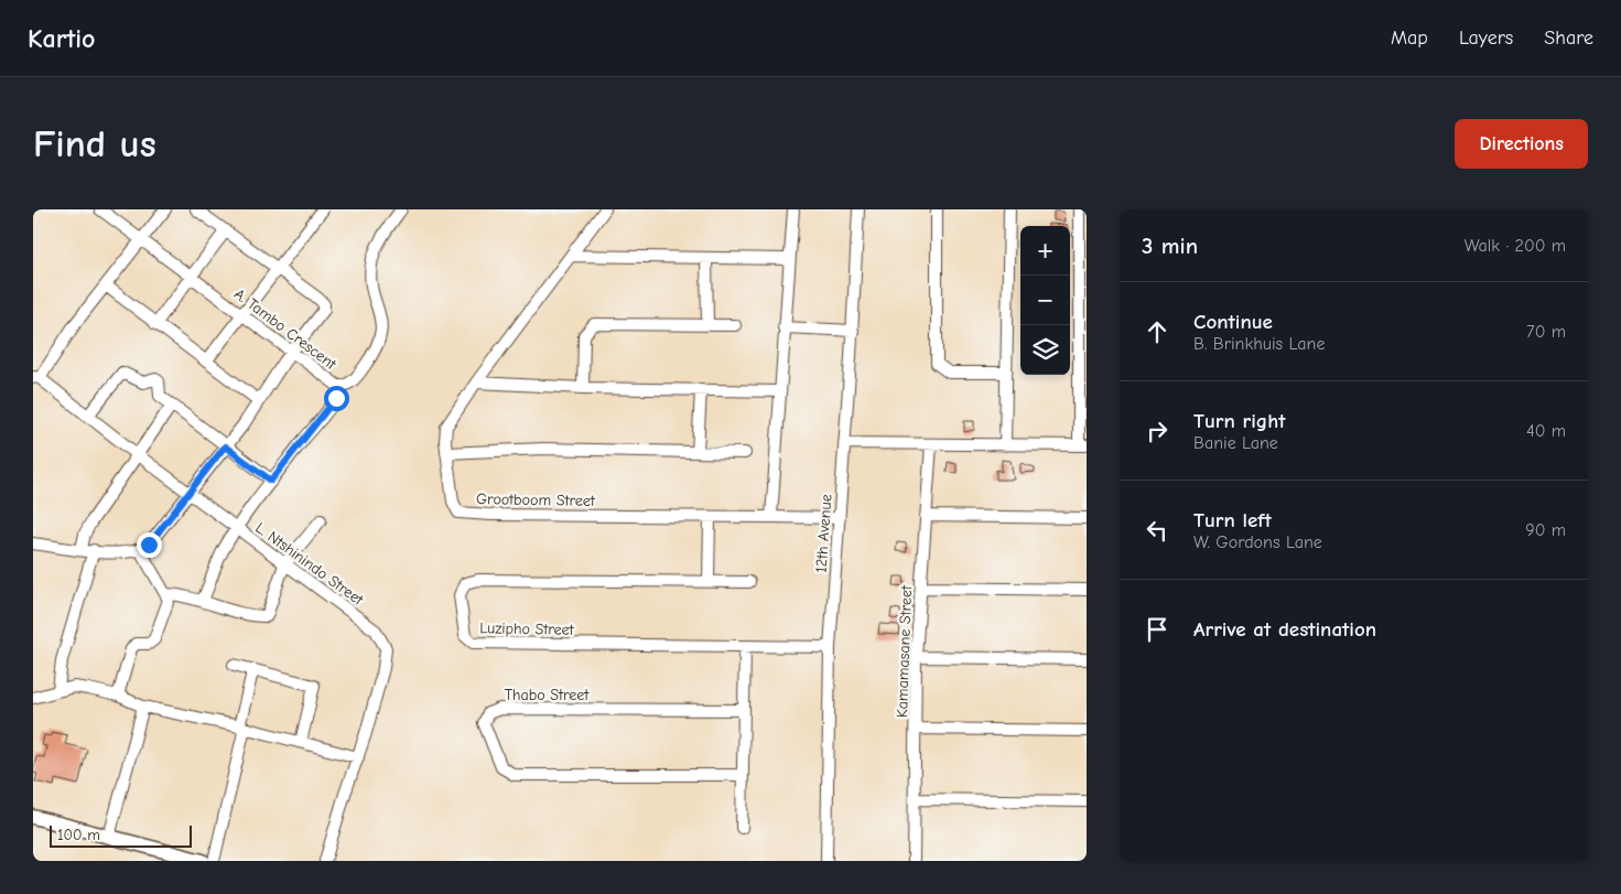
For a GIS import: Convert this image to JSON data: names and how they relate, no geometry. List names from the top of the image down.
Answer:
{
  "streets": {
    "street": [
      "A. Tambo Crescent",
      "Grootboom Street",
      "12th Avenue",
      "L. Ntshinindo Street",
      "Luzipho Street",
      "Kamamasane Street",
      "Thabo Street"
    ]
  },
  "crossings": [
    ["Grootboom Street", "12th Avenue"],
    ["12th Avenue", "Luzipho Street"]
  ],
  "scale_bar": "100 m",
  "page": {
    "header": "Kartio",
    "nav": ["Map", "Layers", "Share"],
    "buttons": "Directions",
    "title": "Find us",
    "heading": ["3 min", "Walk · 200 m"],
    "map_buttons": ["+", "−"],
    "list": [
      ["Continue", "B. Brinkhuis Lane", "70 m"],
      ["Turn right", "Banie Lane", "40 m"],
      ["Turn left", "W. Gordons Lane", "90 m"],
      "Arrive at destination"
    ],
    "scale": "100 m"
  }
}
